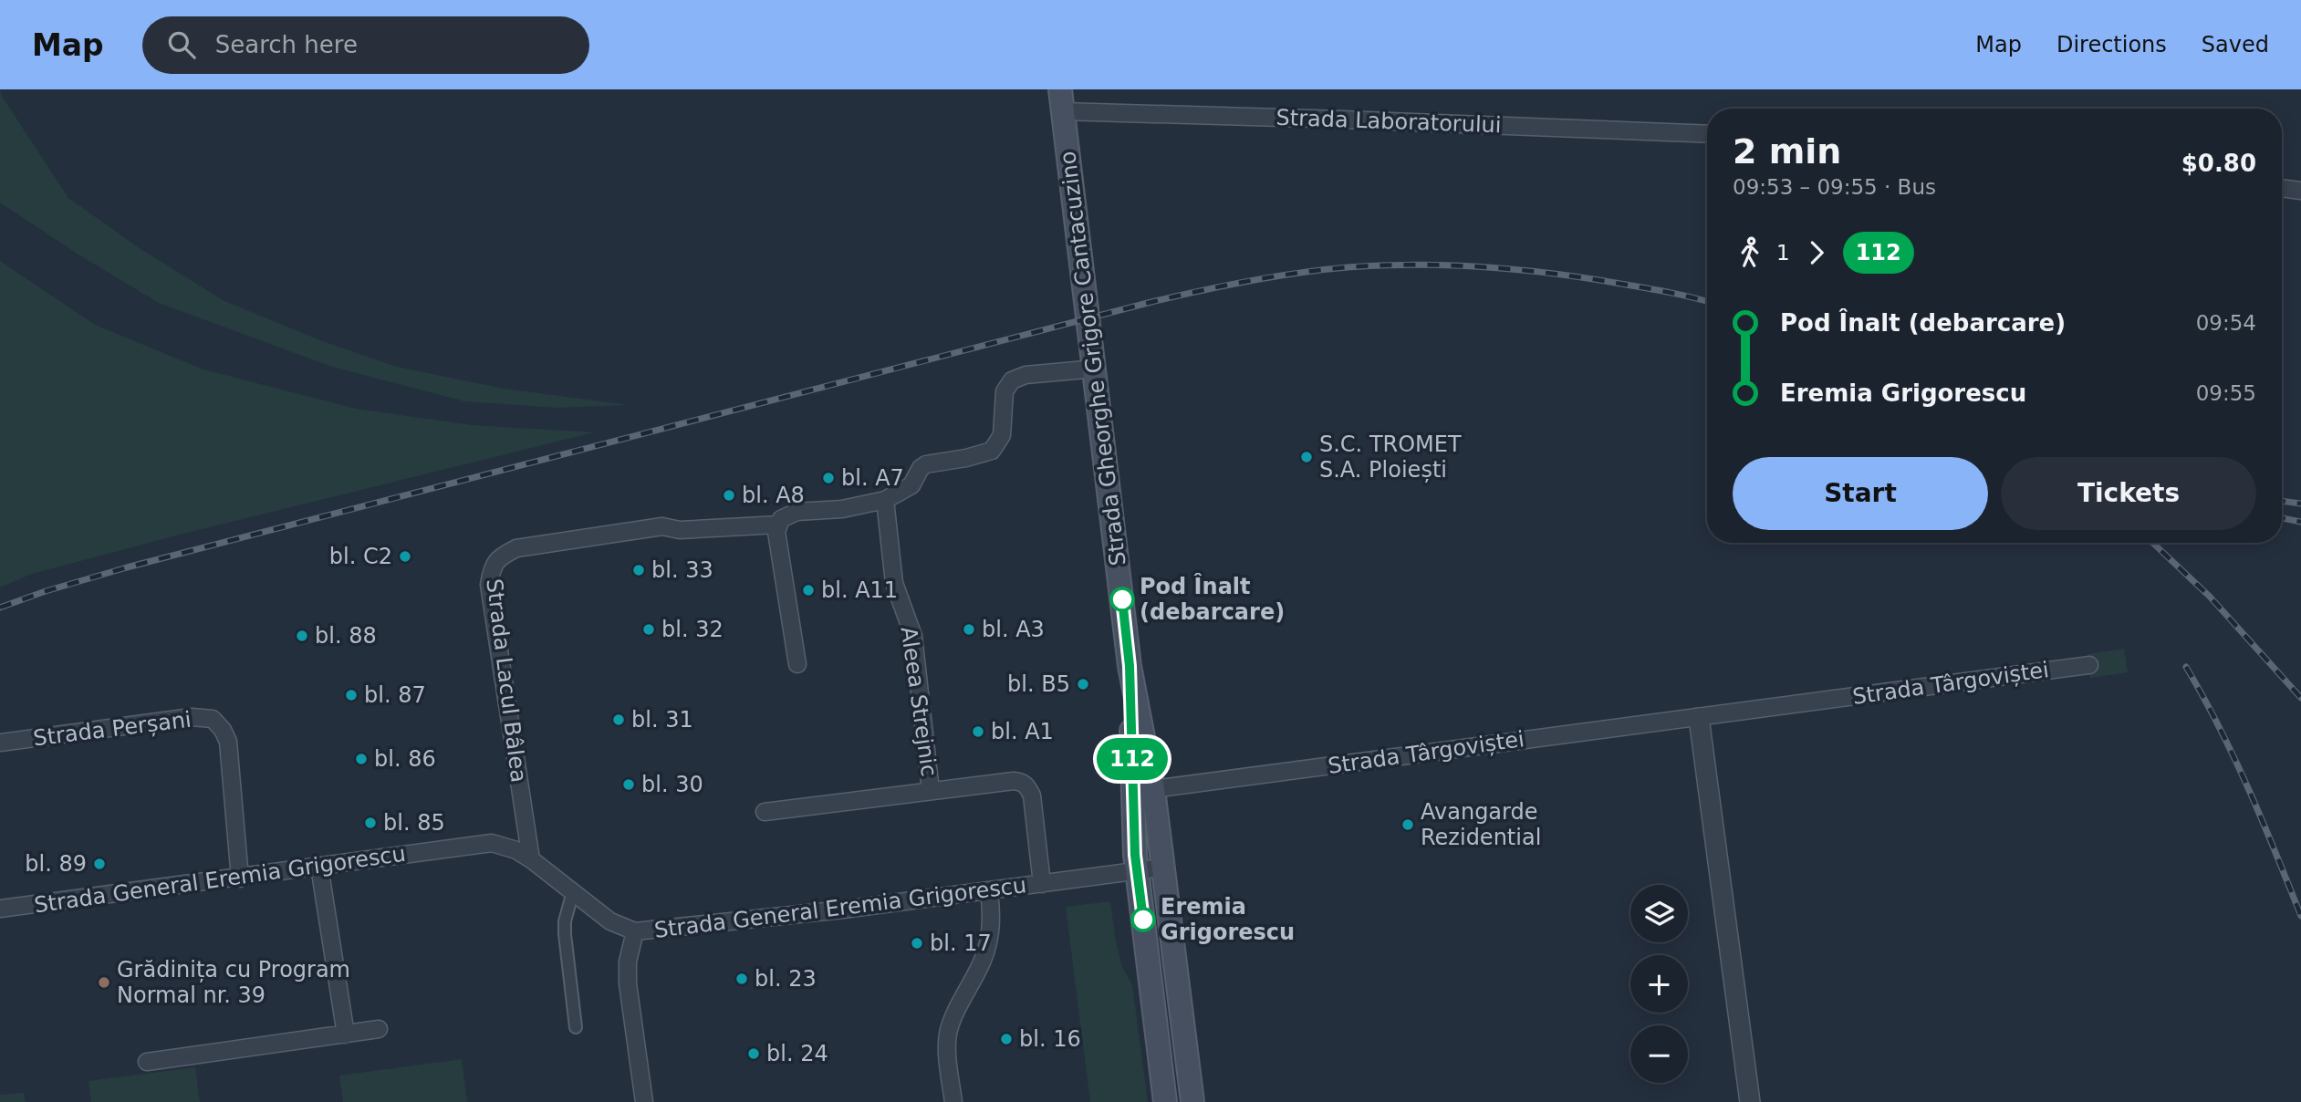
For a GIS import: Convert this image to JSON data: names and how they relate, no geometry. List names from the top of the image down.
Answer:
{
  "streets": {
    "main road": ["Strada Gheorghe Grigore Cantacuzino"],
    "street": [
      "Strada Laboratorului",
      "Strada Lacul Bâlea",
      "Strada Târgoviștei",
      "Aleea Strejnic",
      "Strada Perșani",
      "Strada General Eremia Grigorescu"
    ]
  },
  "crossings": [
    ["Strada Laboratorului", "Strada Gheorghe Grigore Cantacuzino"],
    ["Strada Gheorghe Grigore Cantacuzino", "Strada Târgoviștei"],
    ["Strada Gheorghe Grigore Cantacuzino", "Strada General Eremia Grigorescu"],
    ["Strada Lacul Bâlea", "Strada General Eremia Grigorescu"],
    ["Aleea Strejnic", "Strada General Eremia Grigorescu"],
    ["Strada Perșani", "Strada General Eremia Grigorescu"]
  ],
  "places": [
    "S.C. TROMET S.A. Ploiești",
    "bl. A7",
    "bl. A8",
    "bl. C2",
    "bl. 33",
    "bl. A11",
    "Pod Înalt (debarcare)",
    "bl. 32",
    "bl. A3",
    "bl. 88",
    "bl. B5",
    "bl. 87",
    "bl. 31",
    "bl. A1",
    "bl. 86",
    "bl. 30",
    "bl. 85",
    "Avangarde Rezidential",
    "bl. 89",
    "Eremia Grigorescu",
    "bl. 17",
    "bl. 23",
    "Grădinița cu Program Normal nr. 39",
    "bl. 16",
    "bl. 24"
  ],
  "lines": ["bus line 112"],
  "page": {
    "header": "Map",
    "search": "Search here",
    "nav": ["Map", "Directions", "Saved"],
    "on_map": "112",
    "heading": ["2 min", "09:53 – 09:55 · Bus", "$0.80"],
    "legs": ["1", "112"],
    "list": [
      {
        "name": "Pod Înalt (debarcare)",
        "value": "09:54"
      },
      {
        "name": "Eremia Grigorescu",
        "value": "09:55"
      }
    ],
    "buttons": ["Start", "Tickets"],
    "map_buttons": ["+", "−"]
  }
}
